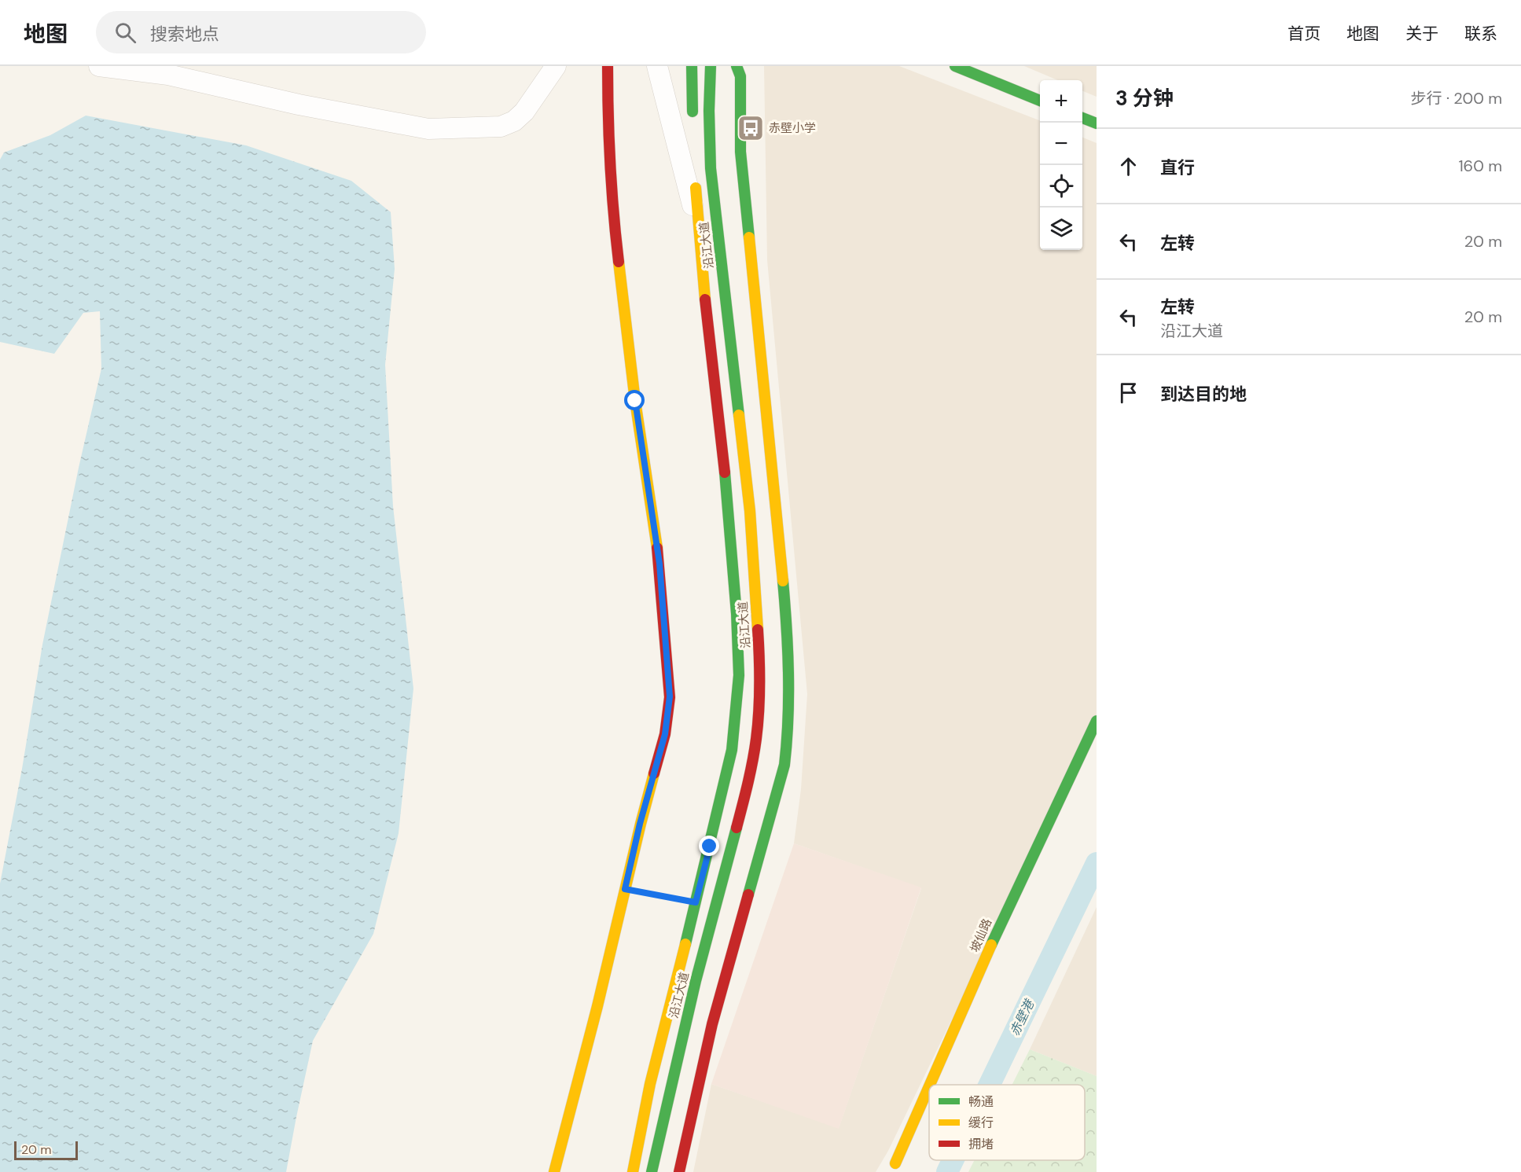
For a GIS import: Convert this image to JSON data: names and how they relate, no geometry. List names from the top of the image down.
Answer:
{
  "streets": {
    "street": ["沿江大道", "坡仙路"]
  },
  "water": ["赤壁港"],
  "places": {
    "bus stop": ["赤壁小学"]
  },
  "legend": ["畅通", "缓行", "拥堵"],
  "scale_bar": "20 m",
  "page": {
    "header": "地图",
    "search": "搜索地点",
    "nav": [
      "首页",
      "地图",
      "关于",
      "联系"
    ],
    "heading": ["3 分钟", "步行 · 200 m"],
    "map_buttons": ["+", "−"],
    "list": [
      ["直行", "160 m"],
      ["左转", "20 m"],
      ["左转", "沿江大道", "20 m"],
      "到达目的地"
    ],
    "scale": "20 m"
  }
}
